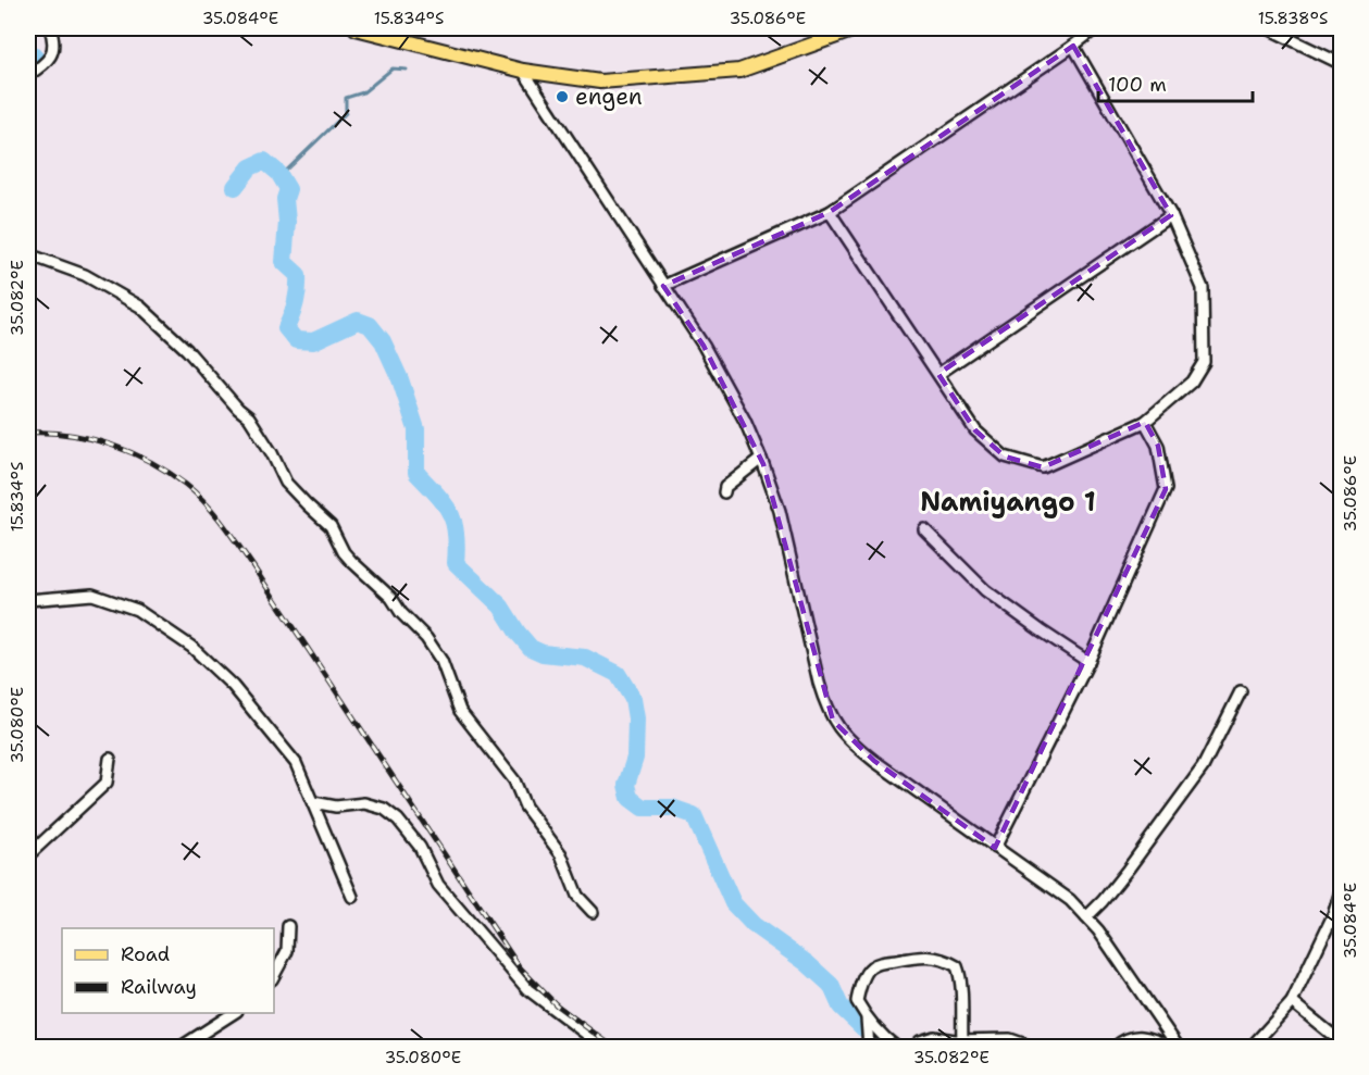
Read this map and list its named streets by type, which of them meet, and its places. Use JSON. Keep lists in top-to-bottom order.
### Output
{
  "districts": ["Namiyango 1"],
  "places": ["engen"],
  "legend": ["Road", "Railway"],
  "scale_bar": "100 m",
  "coordinates": [
    "35.084°E",
    "15.834°S",
    "35.086°E",
    "15.838°S",
    "35.082°E",
    "35.080°E"
  ]
}
